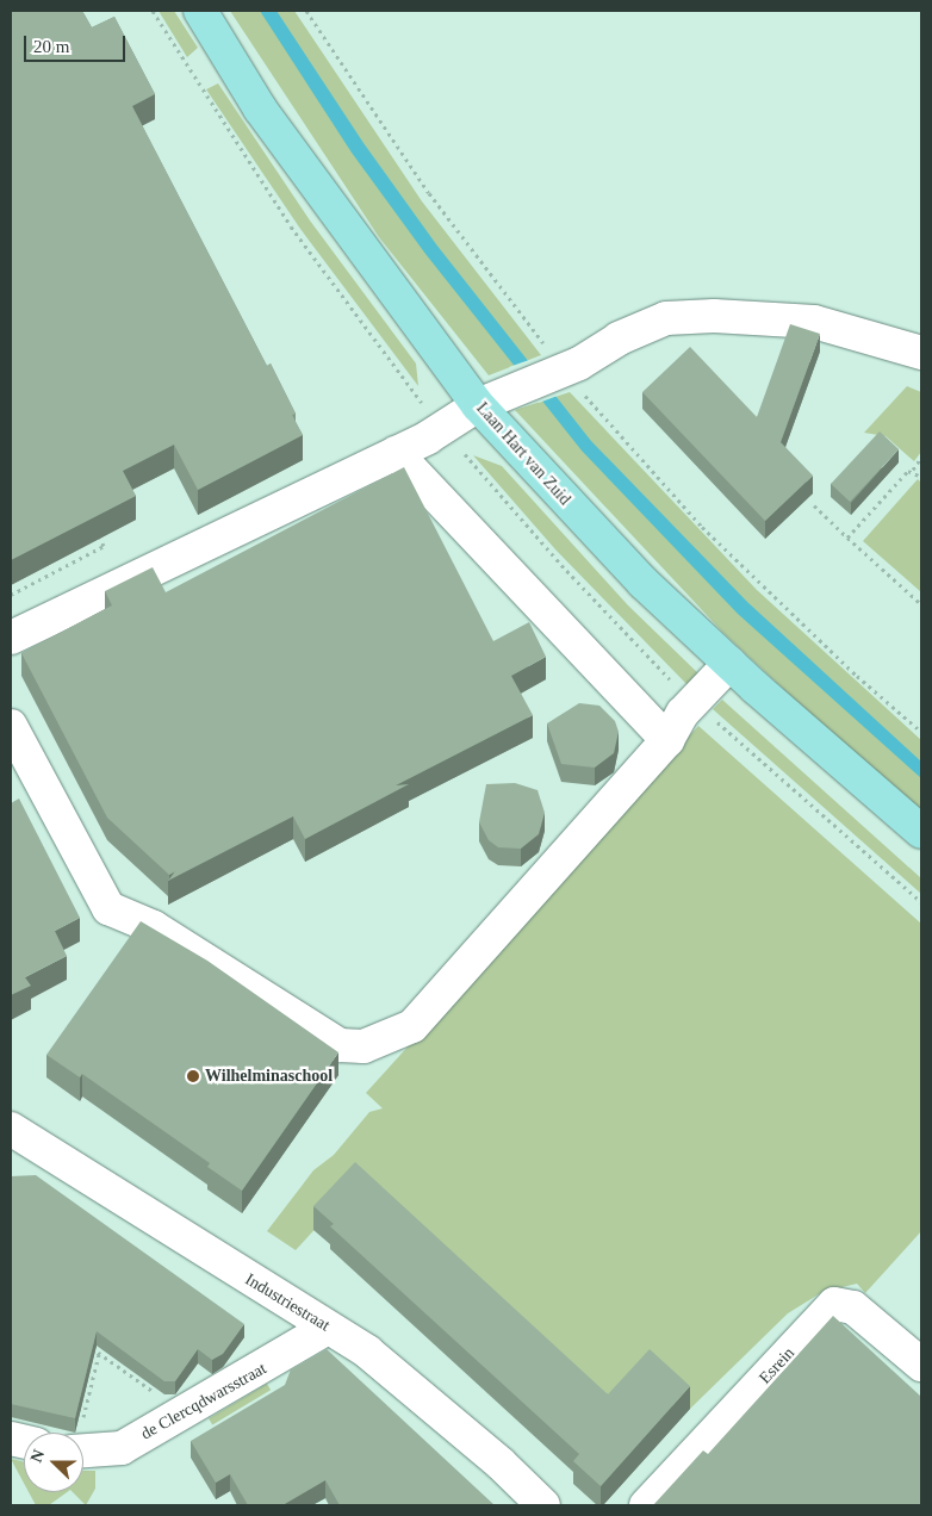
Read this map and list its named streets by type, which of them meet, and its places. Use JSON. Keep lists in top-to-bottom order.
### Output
{
  "streets": {
    "main road": ["Laan Hart van Zuid"],
    "street": ["Industriestraat", "Esrein", "de Clercqdwarsstraat"]
  },
  "crossings": [
    ["Industriestraat", "de Clercqdwarsstraat"]
  ],
  "places": ["Wilhelminaschool"],
  "scale_bar": "20 m",
  "north": "left"
}
